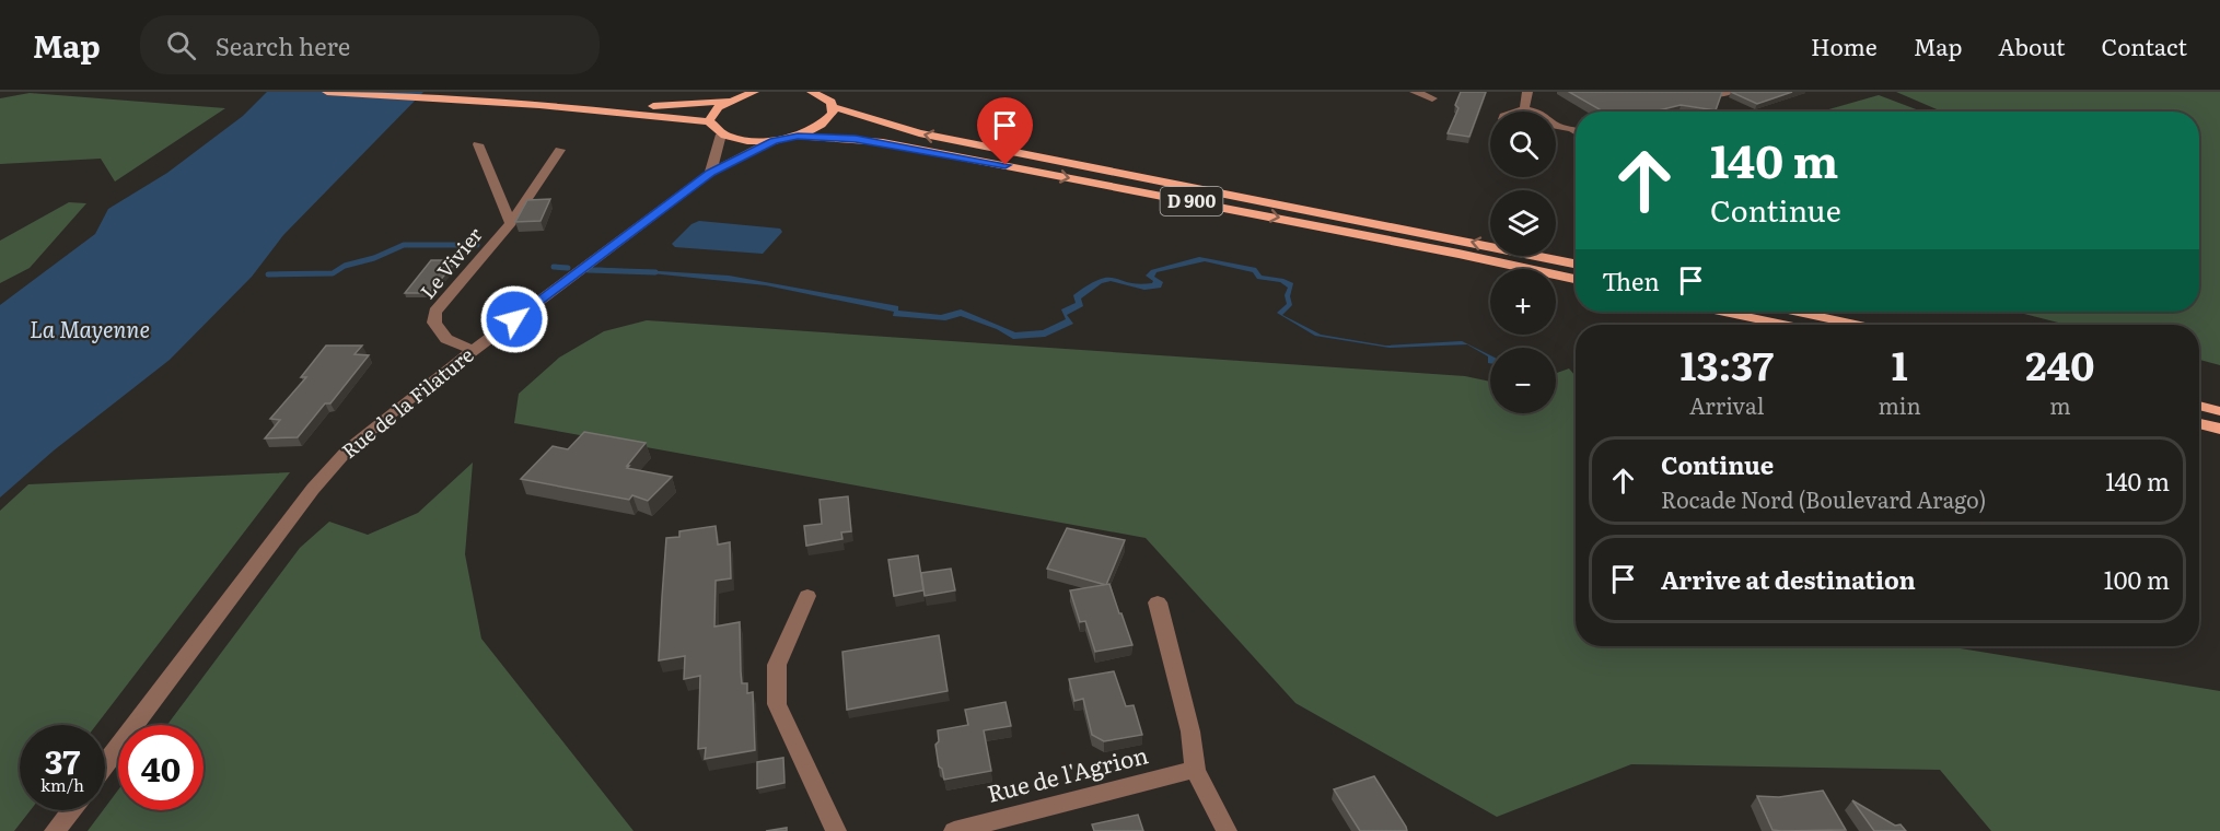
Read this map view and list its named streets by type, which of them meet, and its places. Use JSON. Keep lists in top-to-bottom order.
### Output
{
  "streets": {
    "main road": ["D 900"],
    "street": ["Le Vivier", "Rue de la Filature", "Rue de l'Agrion"]
  },
  "crossings": [
    ["Le Vivier", "Rue de la Filature"]
  ],
  "water": ["La Mayenne"],
  "page": {
    "header": "Map",
    "search": "Search here",
    "nav": [
      "Home",
      "Map",
      "About",
      "Contact"
    ],
    "map_buttons": ["+", "−"],
    "turn": ["140 m", "Continue"],
    "then": "Then",
    "eta": [
      "13:37",
      "Arrival",
      "1",
      "min",
      "240",
      "m"
    ],
    "list": [
      {
        "name": "Continue",
        "note": "Rocade Nord (Boulevard Arago)",
        "value": "140 m"
      },
      {
        "name": "Arrive at destination",
        "value": "100 m"
      }
    ],
    "speed": "37 km/h",
    "limit": "40"
  }
}
